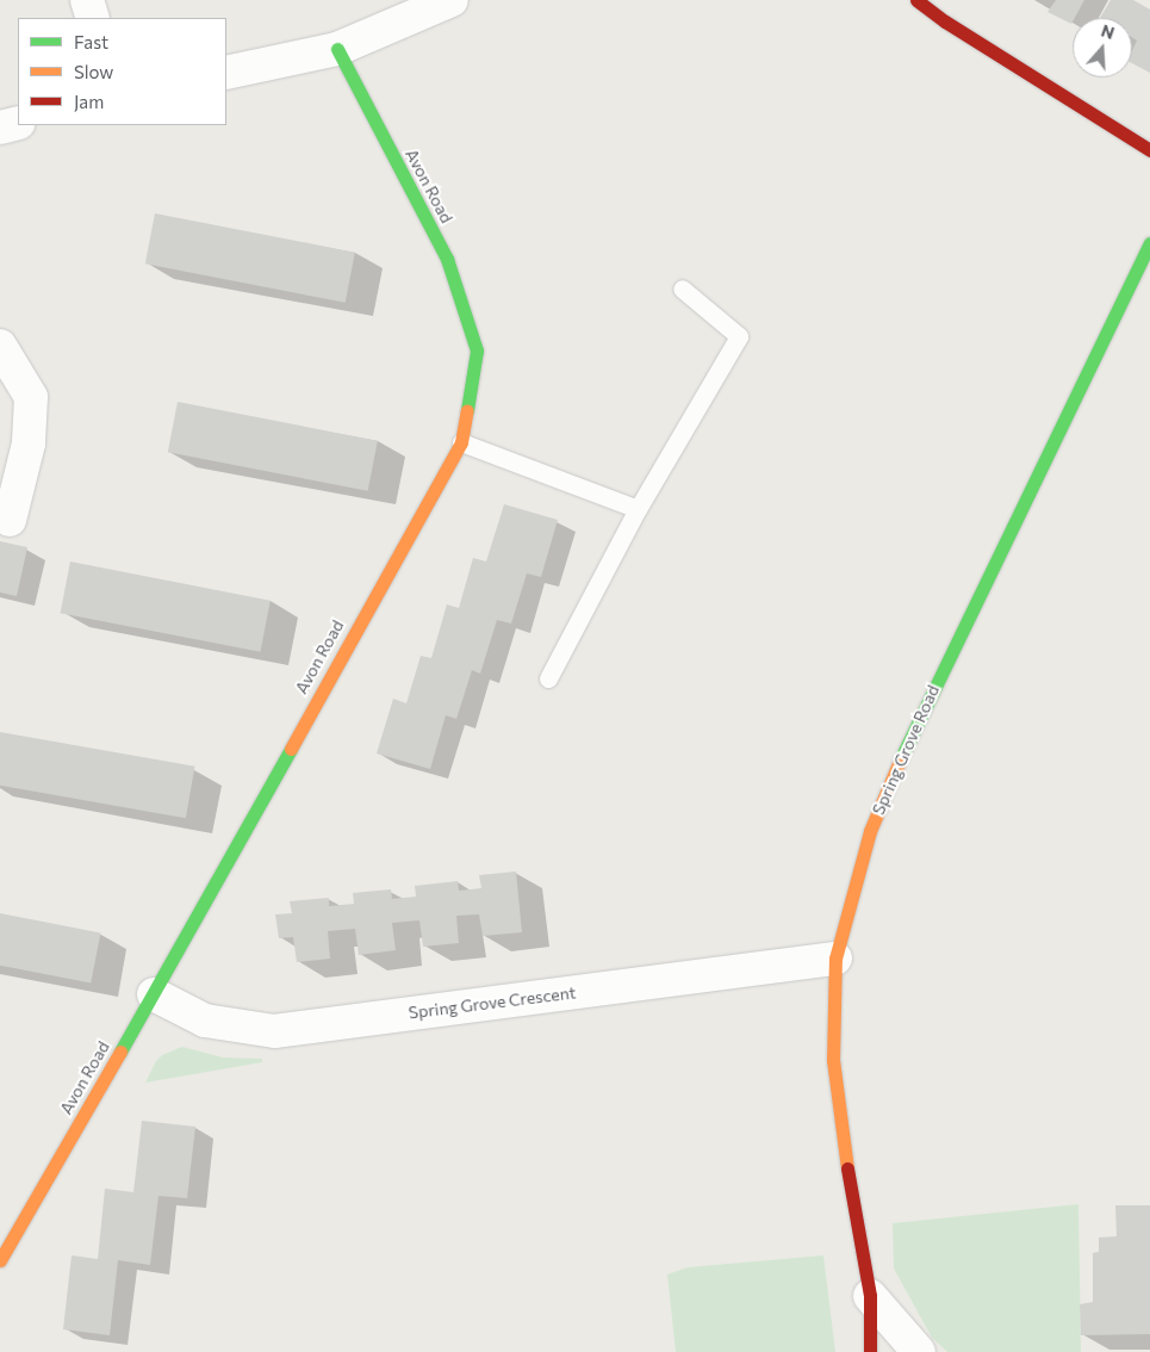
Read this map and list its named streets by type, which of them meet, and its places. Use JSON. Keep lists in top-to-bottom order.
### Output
{
  "streets": {
    "street": ["Avon Road", "Spring Grove Road", "Spring Grove Crescent"]
  },
  "crossings": [
    ["Avon Road", "Spring Grove Crescent"],
    ["Spring Grove Road", "Spring Grove Crescent"]
  ],
  "legend": ["Fast", "Slow", "Jam"],
  "north": "top"
}
